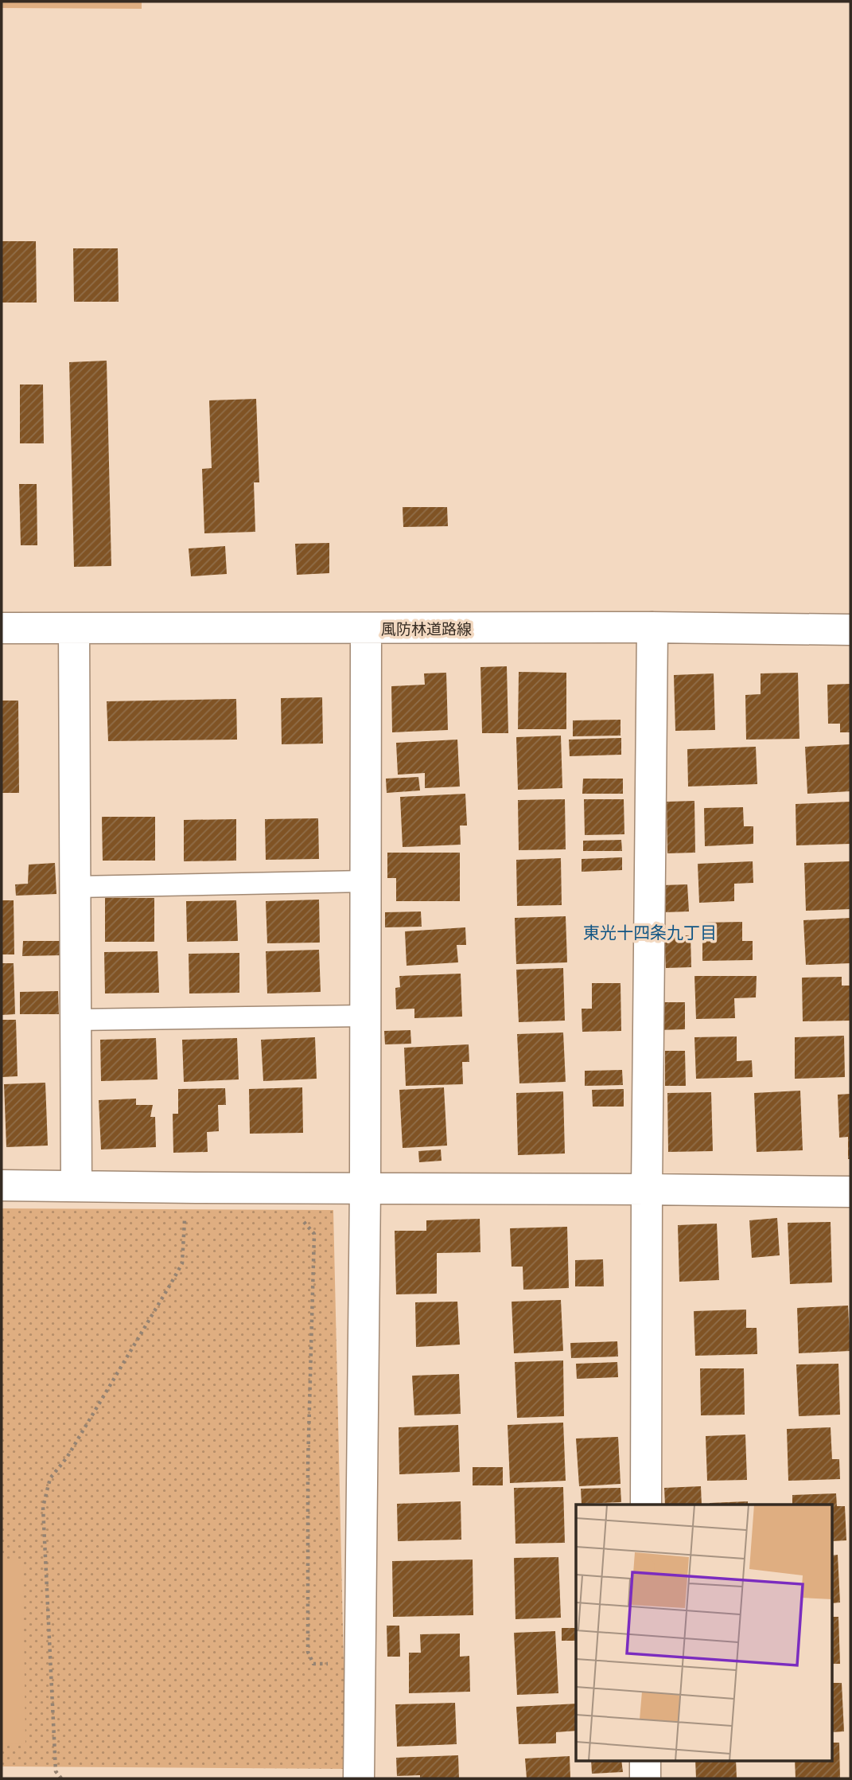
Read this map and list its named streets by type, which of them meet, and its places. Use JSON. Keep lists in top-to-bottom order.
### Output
{
  "streets": {
    "street": ["風防林道路線"]
  },
  "districts": ["東光十四条九丁目"]
}
